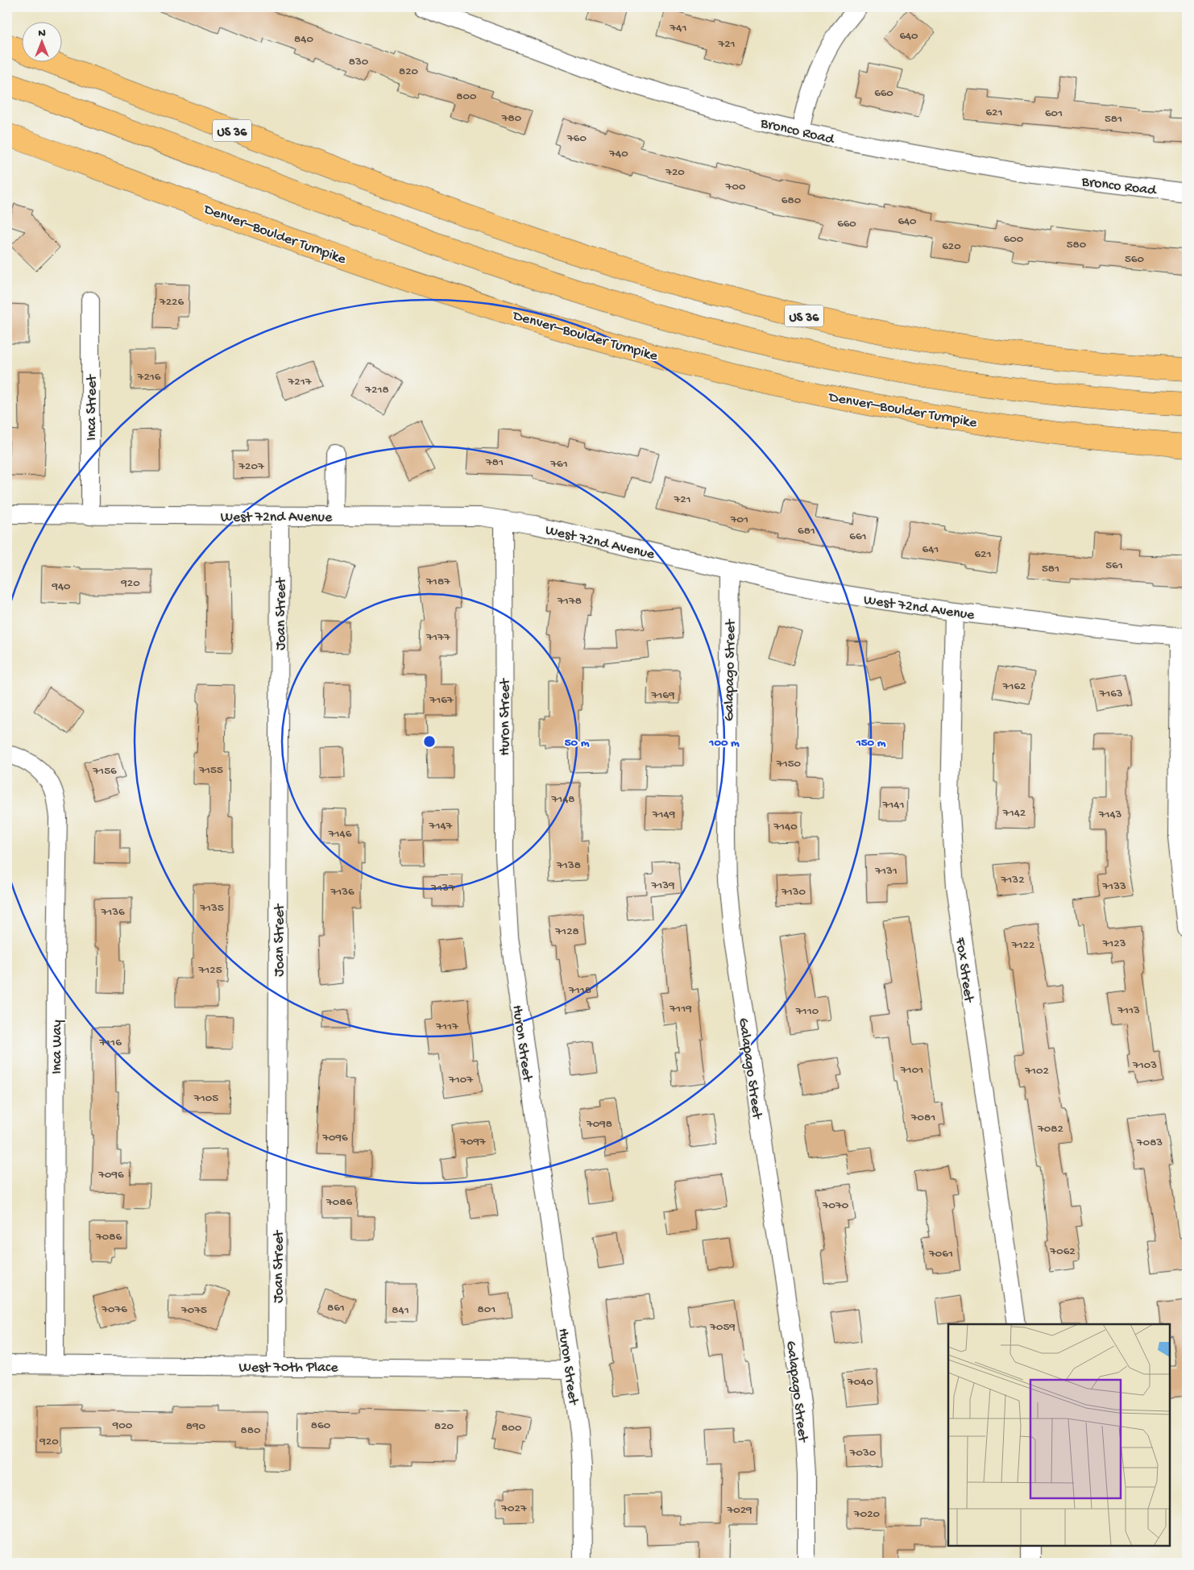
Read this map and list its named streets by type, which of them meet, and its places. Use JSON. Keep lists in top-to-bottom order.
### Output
{
  "streets": {
    "highway": ["US 36", "Denver–Boulder Turnpike"],
    "street": [
      "Bronco Road",
      "Inca Street",
      "West 72nd Avenue",
      "Joan Street",
      "Galapago Street",
      "Huron Street",
      "Fox Street",
      "Inca Way",
      "West 70th Place"
    ]
  },
  "crossings": [
    ["Inca Street", "West 72nd Avenue"],
    ["West 72nd Avenue", "Joan Street"],
    ["West 72nd Avenue", "Galapago Street"],
    ["West 72nd Avenue", "Huron Street"],
    ["West 72nd Avenue", "Fox Street"],
    ["Joan Street", "West 70th Place"],
    ["Huron Street", "West 70th Place"],
    ["Inca Way", "West 70th Place"]
  ],
  "house_numbers": [
    "741",
    "640",
    "840",
    "721",
    "830",
    "820",
    "660",
    "800",
    "621",
    "601",
    "780",
    "581",
    "760",
    "740",
    "720",
    "700",
    "680",
    "640",
    "660",
    "600",
    "580",
    "620",
    "560",
    "7226",
    "7216",
    "7217",
    "7218",
    "781",
    "761",
    "7207",
    "721",
    "701",
    "681",
    "661",
    "641",
    "621",
    "561",
    "581",
    "7187",
    "920",
    "940",
    "7178",
    "7177",
    "7162",
    "7163",
    "7169",
    "7167",
    "7150",
    "7155",
    "7156",
    "7148",
    "7141",
    "7142",
    "7149",
    "7143",
    "7147",
    "7140",
    "7146",
    "7138",
    "7131",
    "7132",
    "7139",
    "7133",
    "7137",
    "7136",
    "7130",
    "7135",
    "7136",
    "7128",
    "7123",
    "7122",
    "7125",
    "7118",
    "7119",
    "7113",
    "7110",
    "7117",
    "7116",
    "7103",
    "7101",
    "7102",
    "7107",
    "7105",
    "7081",
    "7098",
    "7082",
    "7096",
    "7097",
    "7083",
    "7096",
    "7086",
    "7070",
    "7086",
    "7062",
    "7061",
    "861",
    "7076",
    "801",
    "7075",
    "841",
    "7059",
    "7040",
    "900",
    "860",
    "890",
    "820",
    "800",
    "880",
    "920",
    "7030",
    "7027",
    "7029",
    "7020"
  ],
  "north": "top",
  "rings": ["50 m", "100 m", "150 m"]
}
